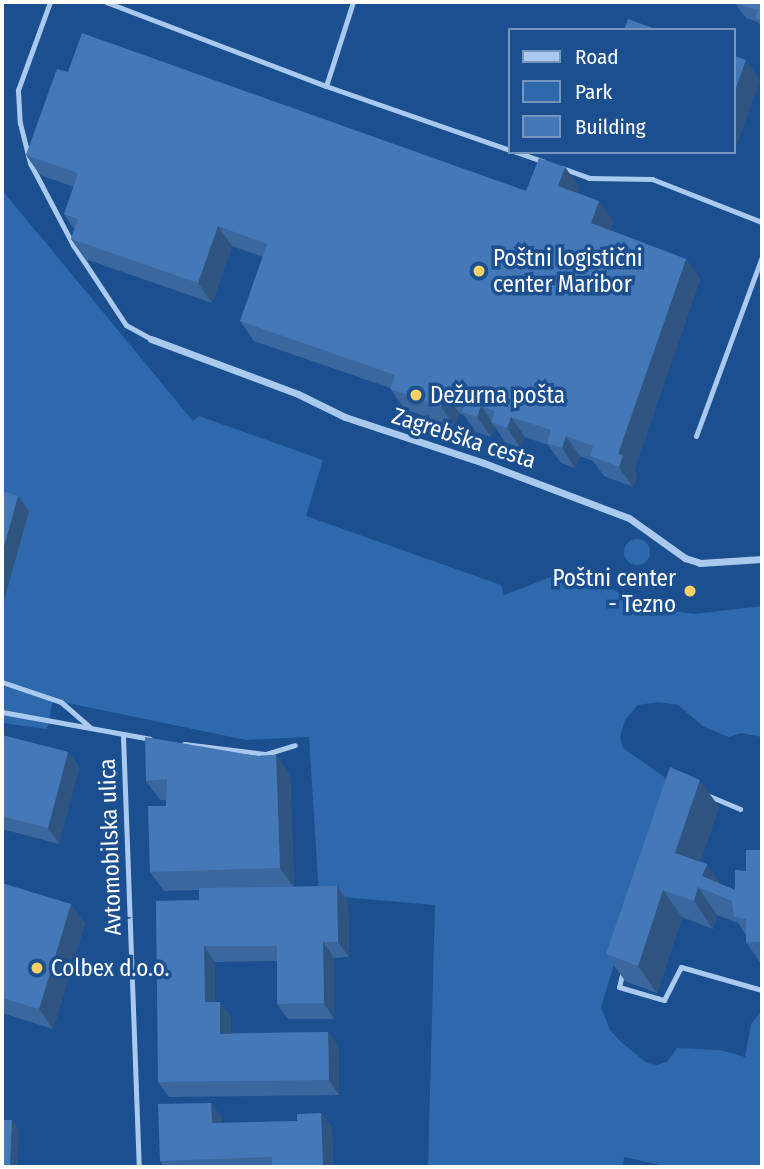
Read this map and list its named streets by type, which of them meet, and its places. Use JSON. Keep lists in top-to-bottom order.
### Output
{
  "streets": {
    "street": ["Zagrebška cesta"],
    "lane": ["Avtomobilska ulica"]
  },
  "places": [
    "Poštni logistični center Maribor",
    "Dežurna pošta",
    "Poštni center - Tezno",
    "Colbex d.o.o."
  ],
  "legend": ["Road", "Park", "Building"]
}
